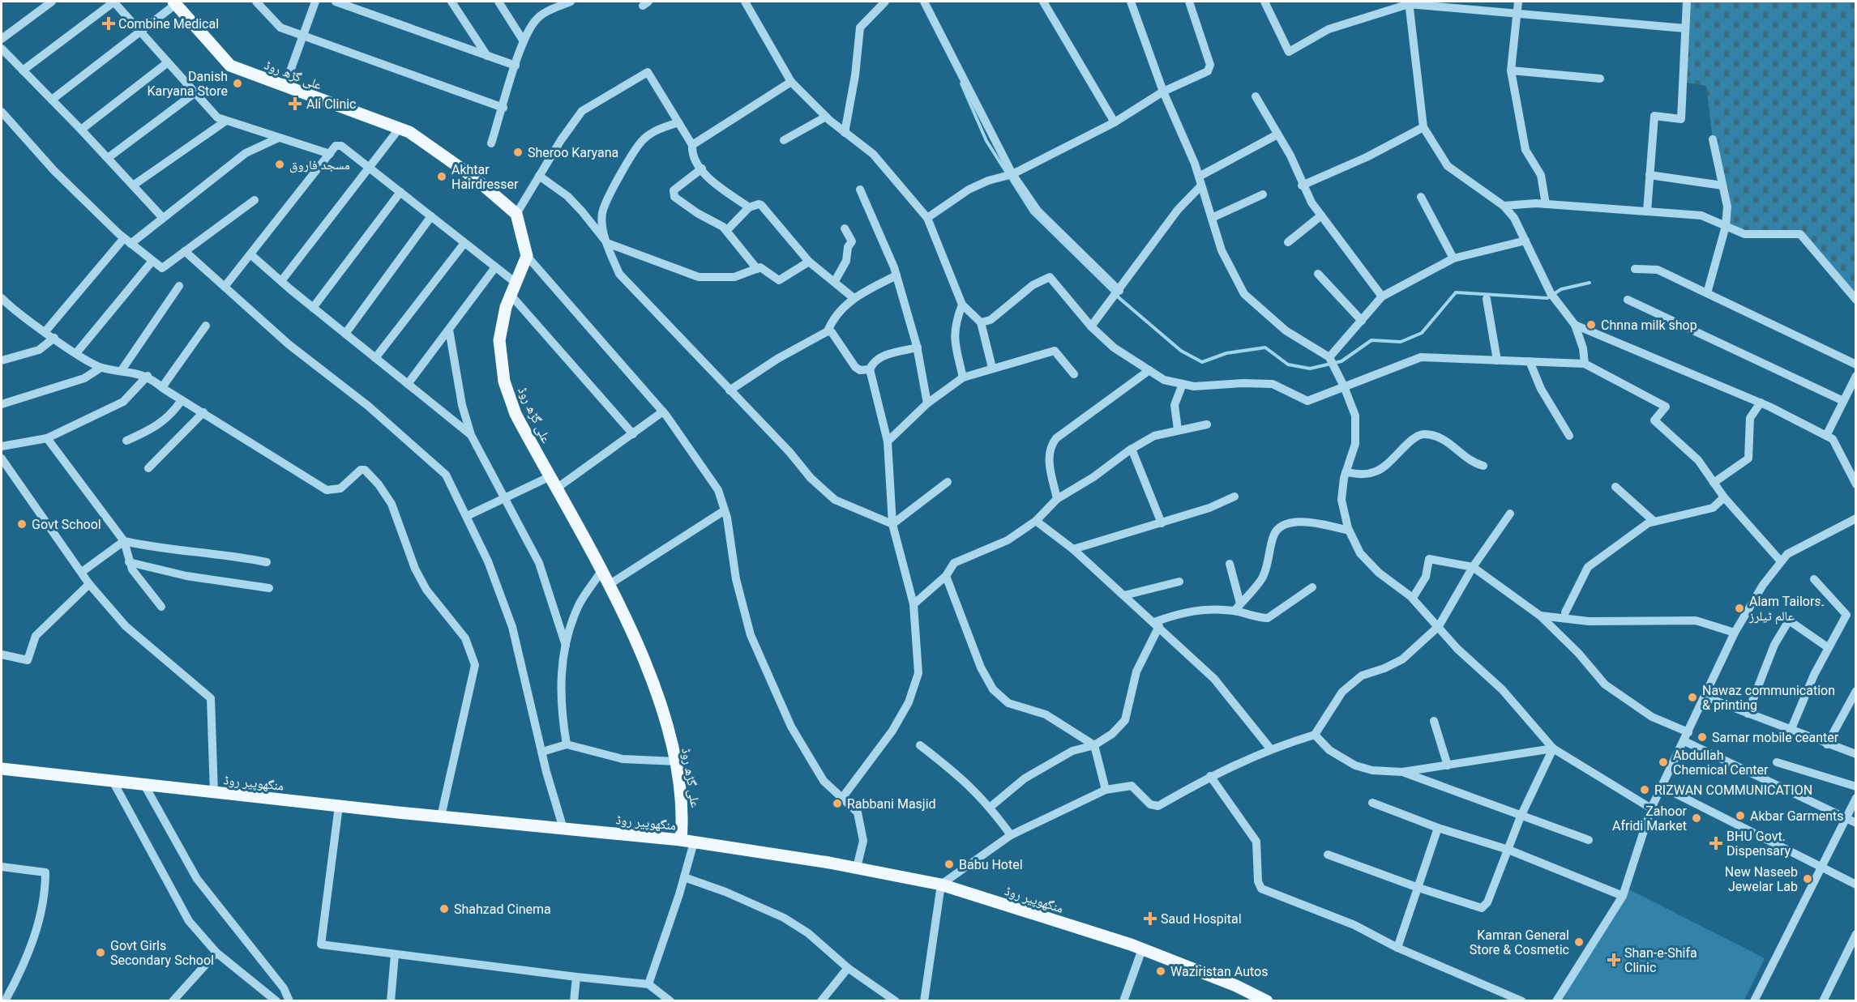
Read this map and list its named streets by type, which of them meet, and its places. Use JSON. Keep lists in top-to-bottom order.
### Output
{
  "streets": {
    "main road": ["علی گڑھ روڈ", "منگھوپیر روڈ"]
  },
  "crossings": [
    ["علی گڑھ روڈ", "منگھوپیر روڈ"]
  ],
  "places": {
    "health": [
      "Combine Medical",
      "Ali Clinic",
      "BHU Govt. Dispensary",
      "Saud Hospital",
      "Shan-e-Shifa Clinic"
    ],
    "other": [
      "Danish Karyana Store",
      "Sheroo Karyana",
      "مسجد فاروق",
      "Akhtar Hairdresser",
      "Chnna milk shop",
      "Govt School",
      "Alam Tailors۔ عالم ٹیلرز",
      "Nawaz communication & printing",
      "Samar mobile ceanter",
      "Abdullah Chemical Center",
      "RIZWAN COMMUNICATION",
      "Rabbani Masjid",
      "Akbar Garments",
      "Zahoor Afridi Market",
      "Babu Hotel",
      "New Naseeb Jewelar Lab",
      "Shahzad Cinema",
      "Kamran General Store & Cosmetic",
      "Govt Girls Secondary School",
      "Waziristan Autos"
    ]
  }
}
